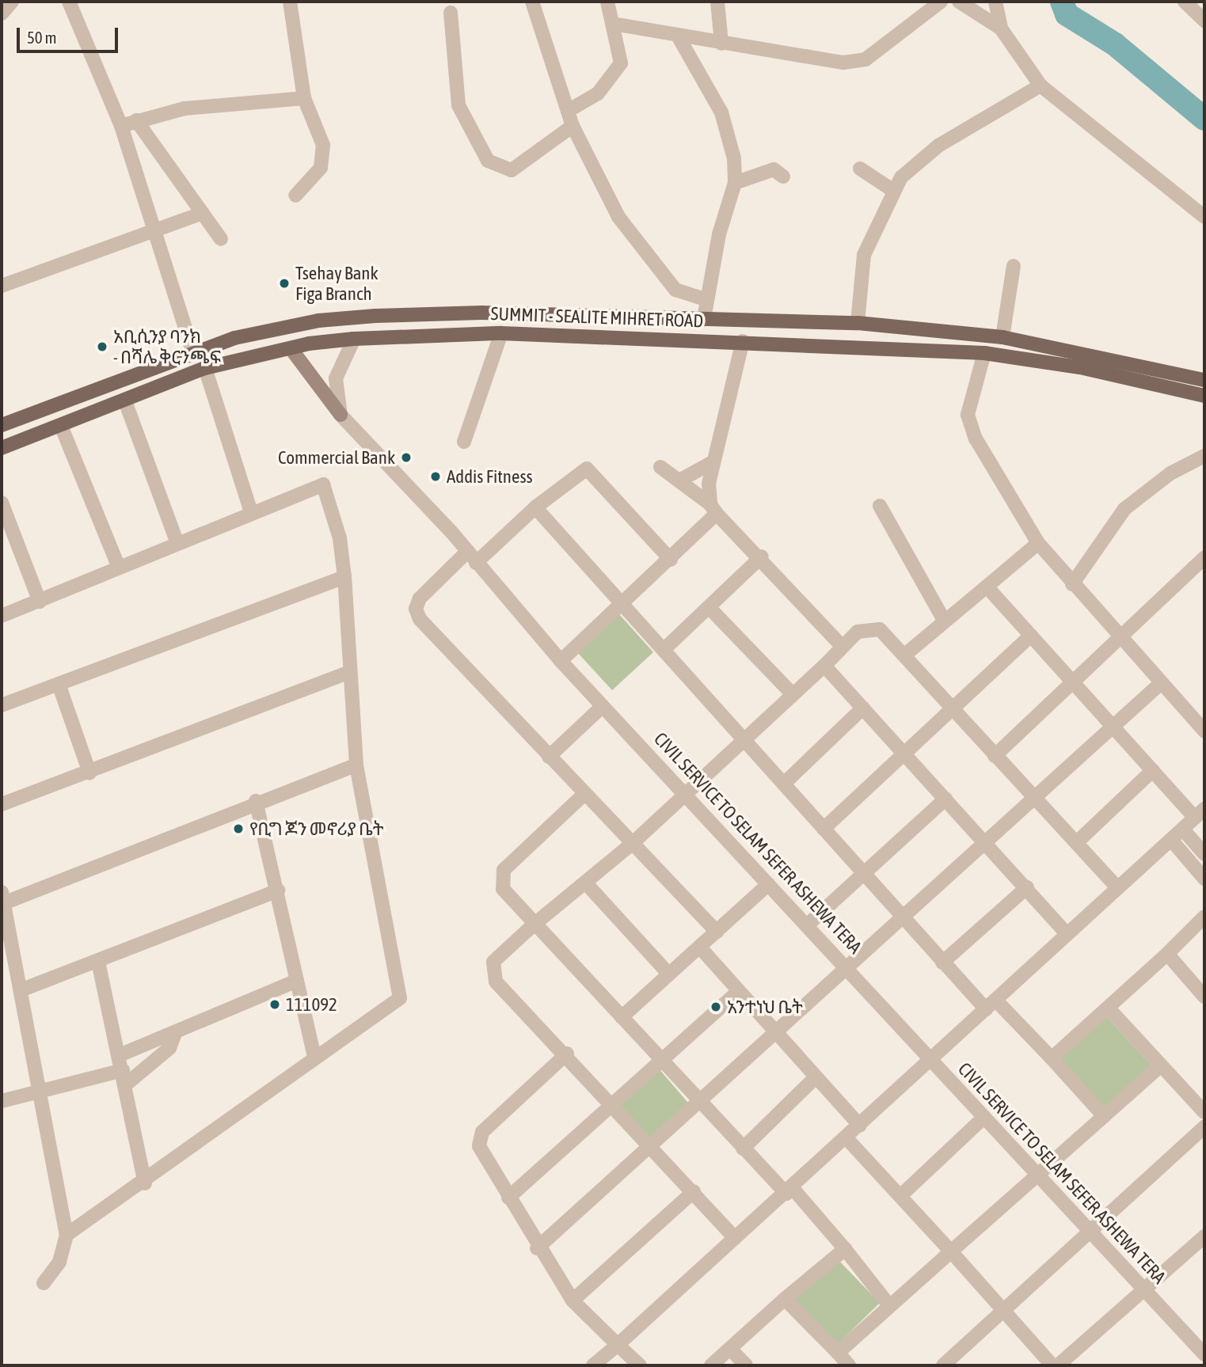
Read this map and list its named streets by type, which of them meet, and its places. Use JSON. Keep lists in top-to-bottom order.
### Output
{
  "streets": {
    "main road": ["SUMMIT - SEALITE MIHRET ROAD"],
    "street": ["CIVIL SERVICE TO SELAM SEFER ASHEWA TERA"]
  },
  "places": [
    "Tsehay Bank Figa Branch",
    "አቢሲንያ ባንክ - በሻሌ ቅርንጫፍ",
    "Commercial Bank",
    "Addis Fitness",
    "የቢግ ጆን መኖሪያ ቤት",
    "111092",
    "አንተነህ ቤት"
  ],
  "scale_bar": "50 m"
}
